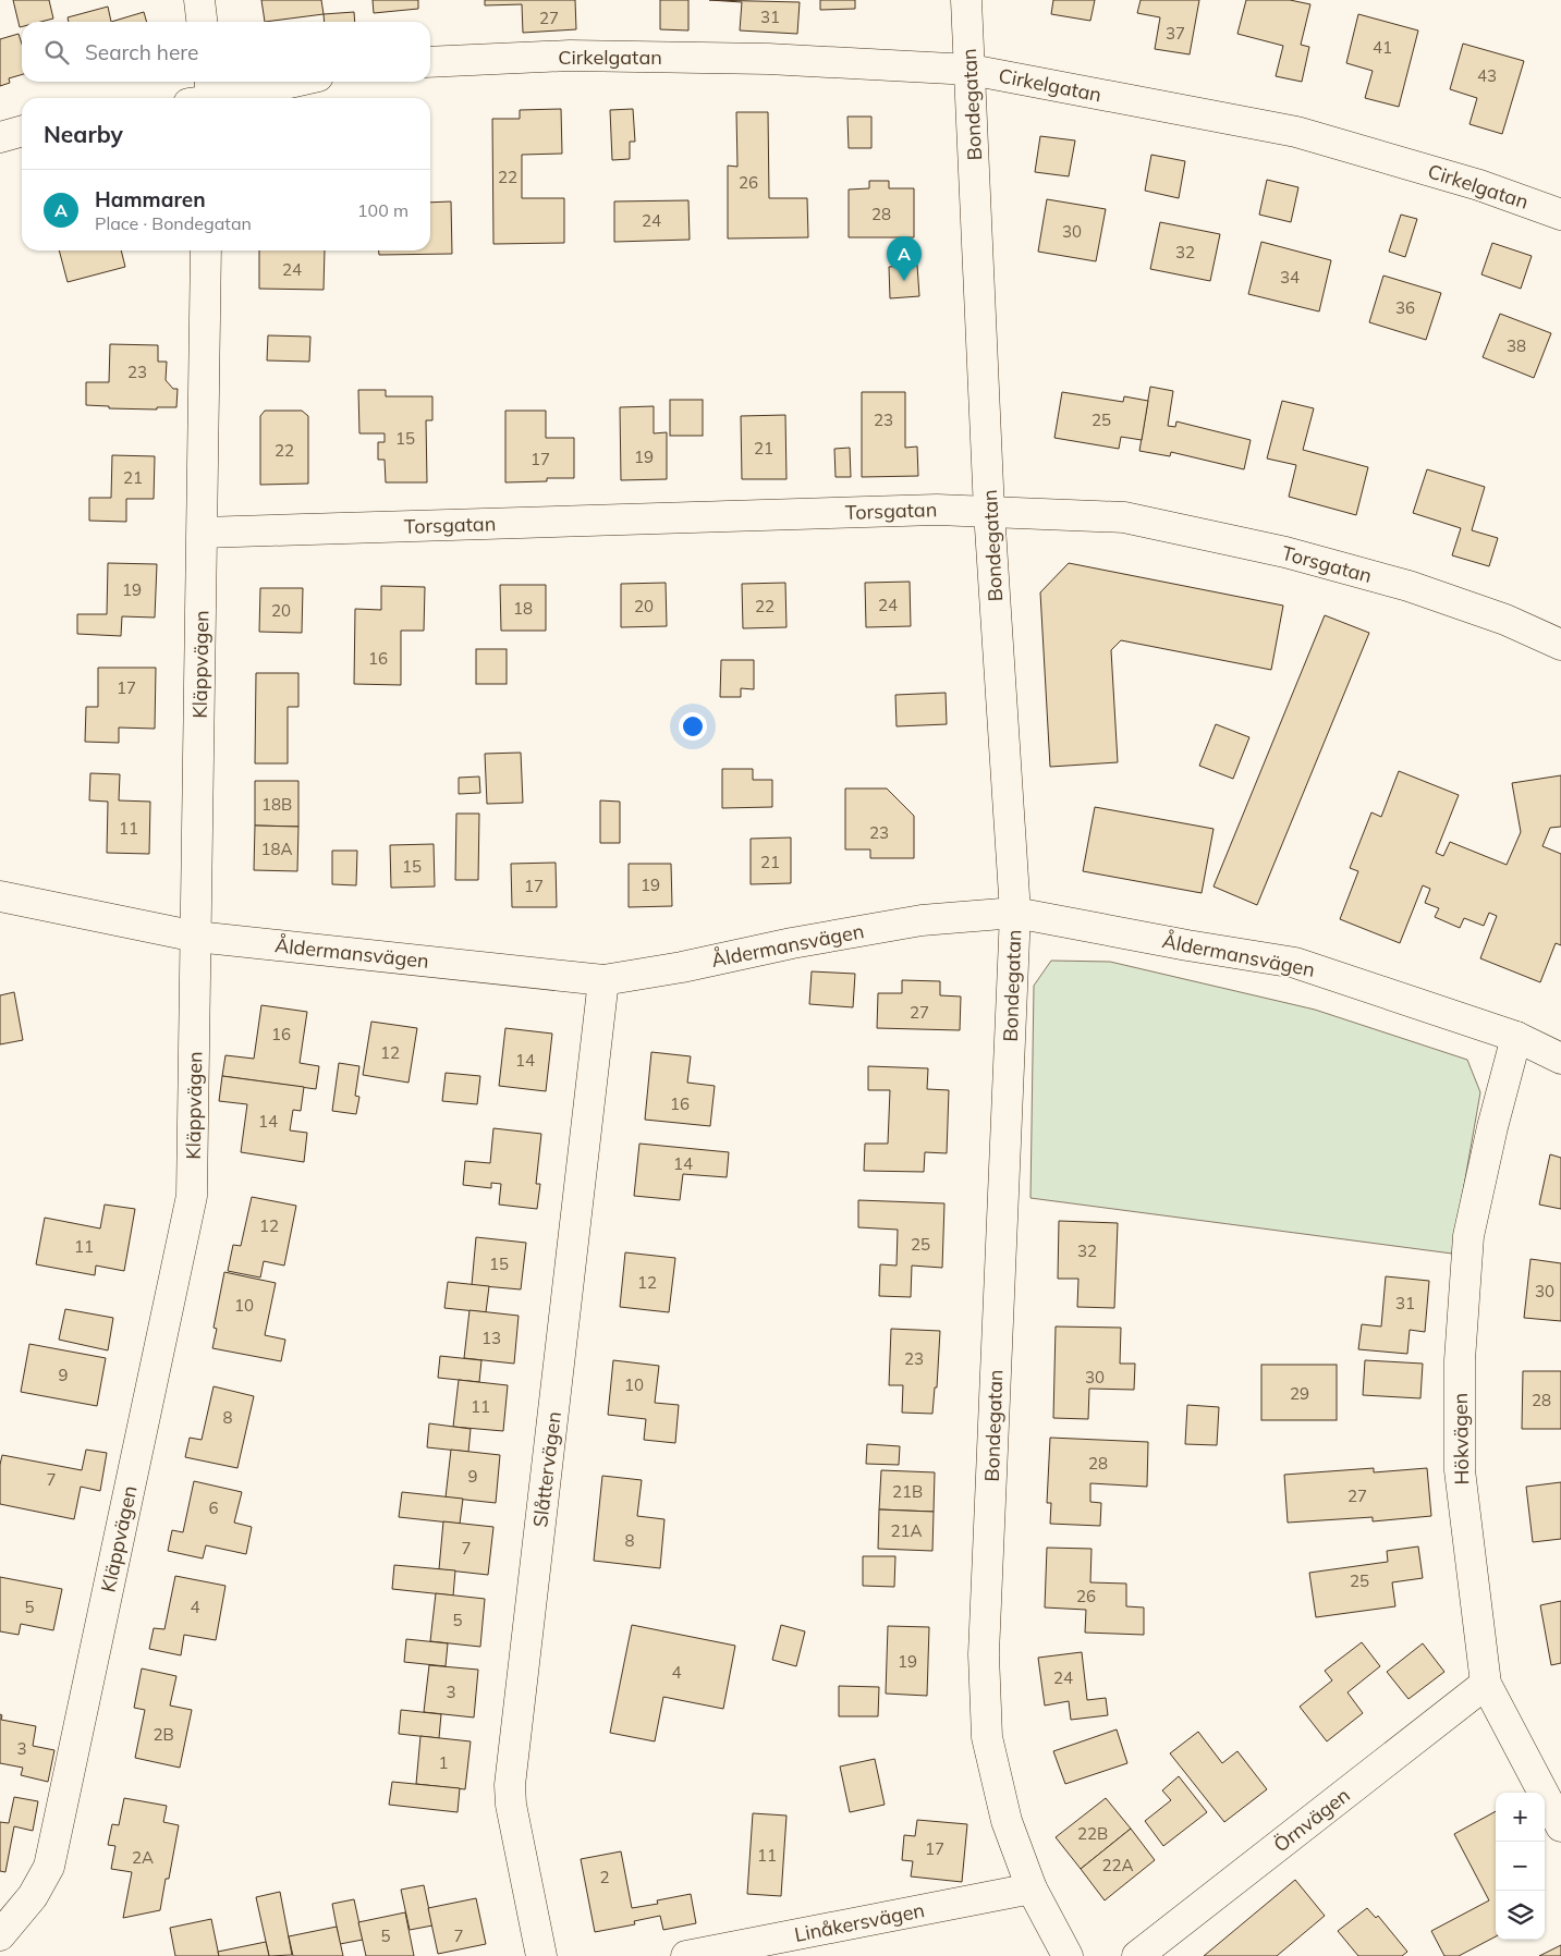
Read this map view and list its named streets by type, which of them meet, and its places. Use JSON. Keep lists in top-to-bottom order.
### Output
{
  "streets": {
    "street": [
      "Cirkelgatan",
      "Bondegatan",
      "Torsgatan",
      "Kläppvägen",
      "Åldermansvägen",
      "Hökvägen",
      "Slåttervägen",
      "Örnvägen",
      "Linåkersvägen"
    ]
  },
  "crossings": [
    ["Cirkelgatan", "Bondegatan"],
    ["Bondegatan", "Torsgatan"],
    ["Bondegatan", "Åldermansvägen"],
    ["Bondegatan", "Linåkersvägen"],
    ["Torsgatan", "Kläppvägen"],
    ["Kläppvägen", "Åldermansvägen"],
    ["Åldermansvägen", "Hökvägen"],
    ["Åldermansvägen", "Slåttervägen"],
    ["Hökvägen", "Örnvägen"]
  ],
  "house_numbers": [
    "31",
    "27",
    "37",
    "41",
    "43",
    "22",
    "26",
    "28",
    "24",
    "30",
    "32",
    "24",
    "34",
    "36",
    "38",
    "23",
    "23",
    "25",
    "15",
    "21",
    "22",
    "19",
    "17",
    "21",
    "19",
    "24",
    "20",
    "22",
    "18",
    "20",
    "16",
    "17",
    "18B",
    "11",
    "23",
    "18A",
    "21",
    "15",
    "19",
    "17",
    "27",
    "16",
    "12",
    "14",
    "16",
    "14",
    "14",
    "12",
    "25",
    "11",
    "32",
    "15",
    "12",
    "30",
    "31",
    "10",
    "13",
    "23",
    "9",
    "30",
    "10",
    "29",
    "28",
    "11",
    "8",
    "28",
    "9",
    "7",
    "21B",
    "27",
    "6",
    "21A",
    "8",
    "7",
    "25",
    "26",
    "5",
    "4",
    "5",
    "19",
    "4",
    "24",
    "3",
    "2B",
    "3",
    "1",
    "22B",
    "17",
    "11",
    "2A",
    "22A",
    "2",
    "5",
    "7"
  ],
  "page": {
    "search": "Search here",
    "heading": "Nearby",
    "list": [
      {
        "mark": "A",
        "name": "Hammaren",
        "note": "Place · Bondegatan",
        "value": "100 m"
      }
    ],
    "pins": "A",
    "map_buttons": ["+", "−"]
  }
}
